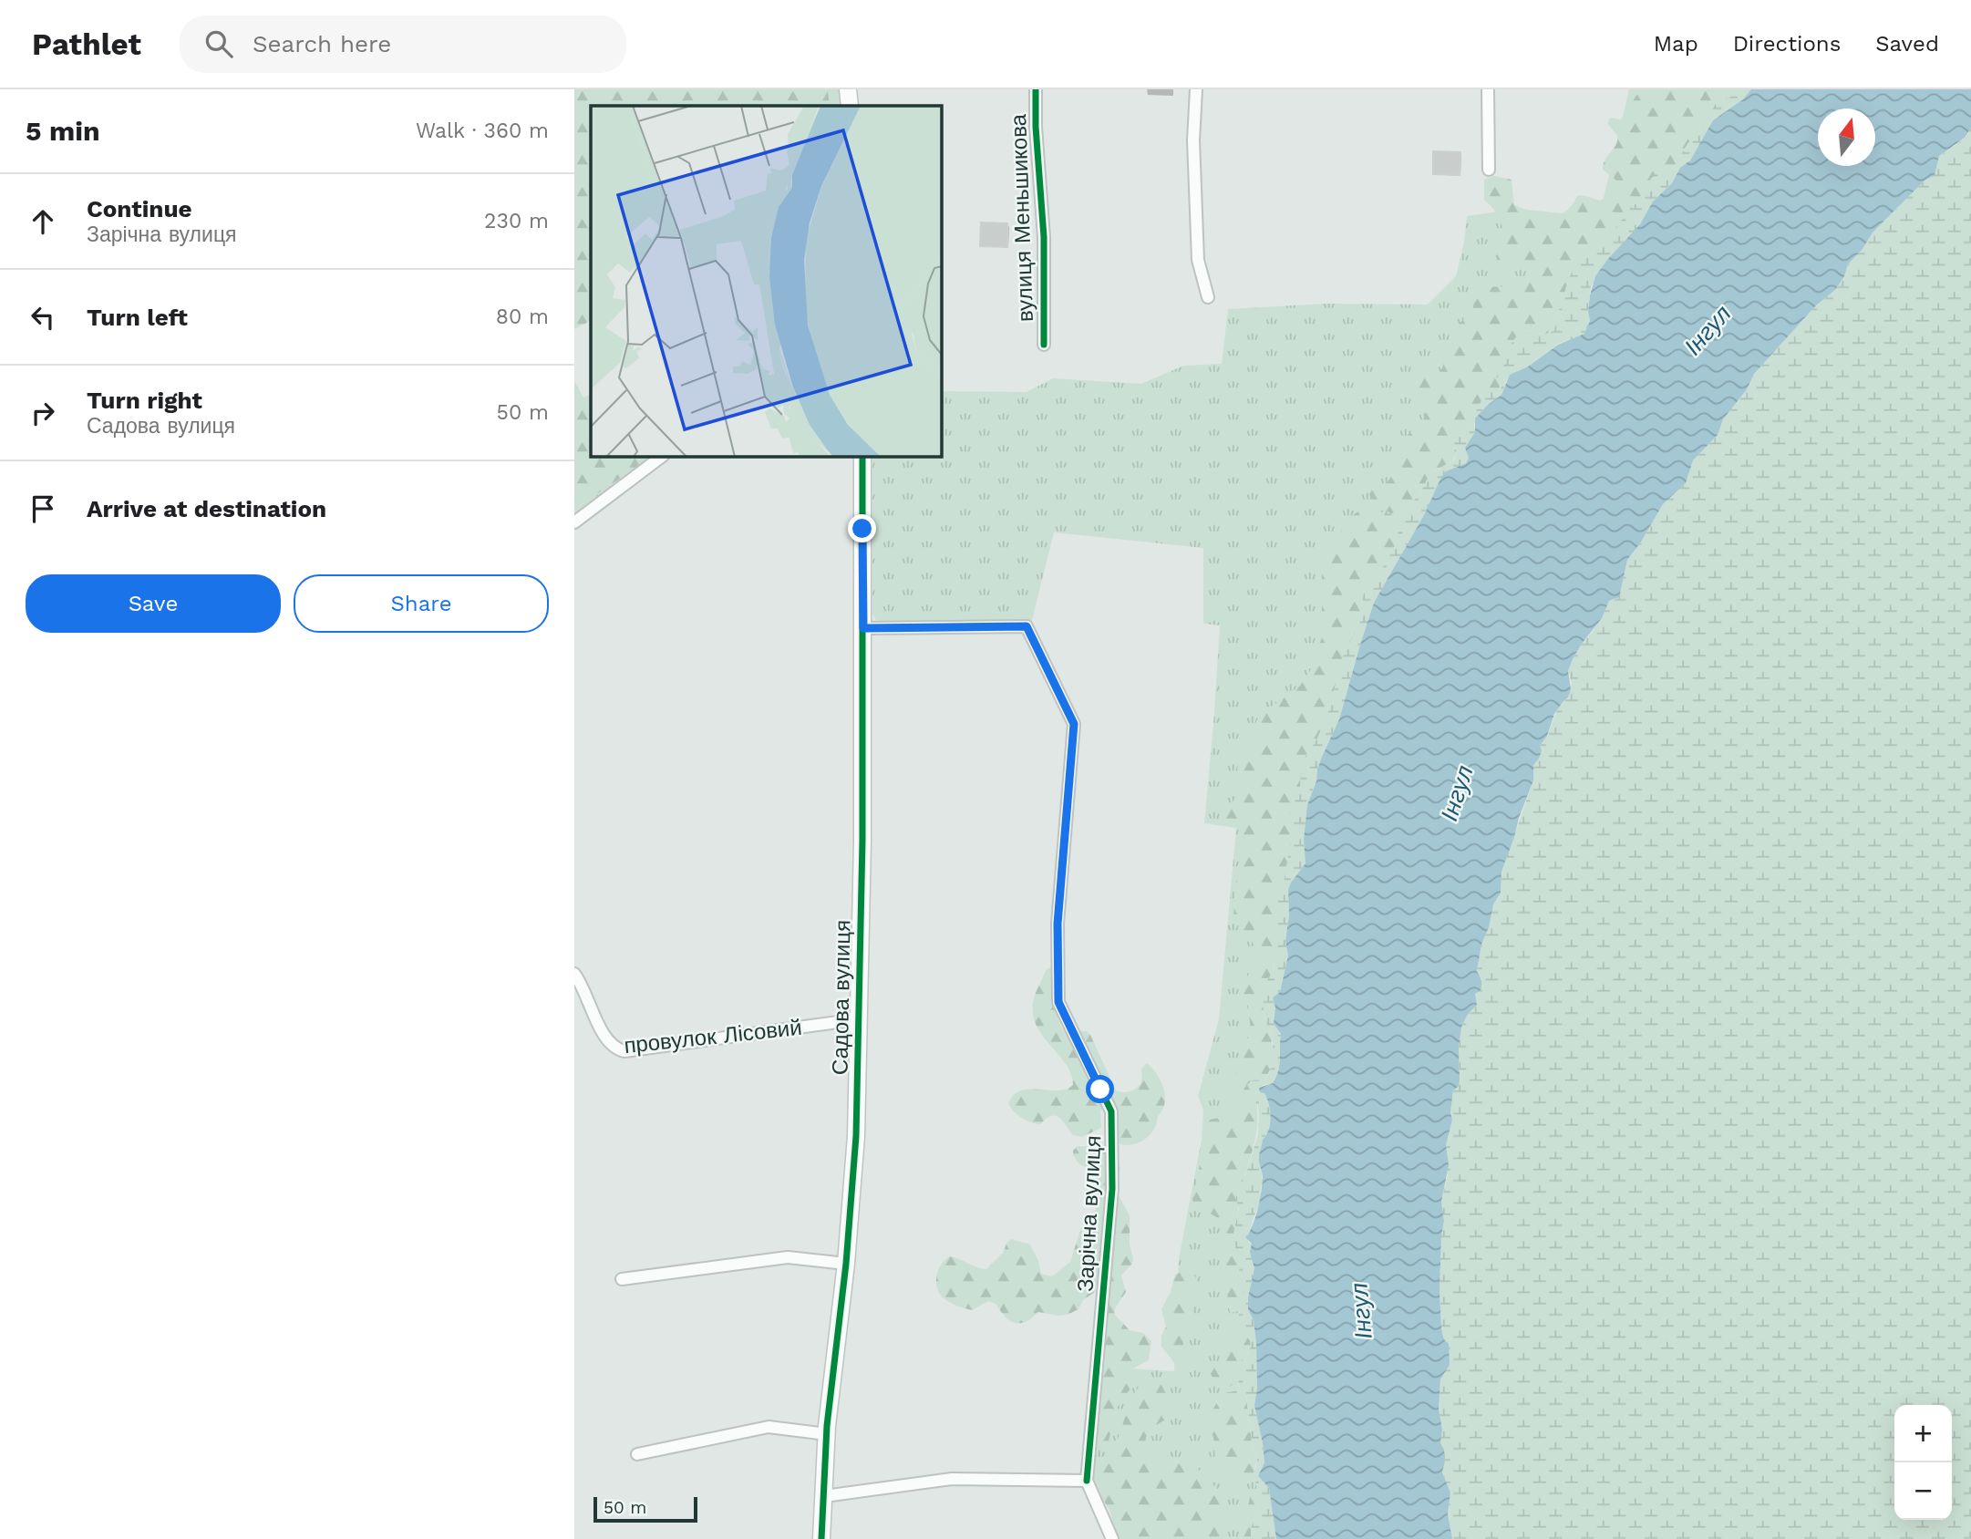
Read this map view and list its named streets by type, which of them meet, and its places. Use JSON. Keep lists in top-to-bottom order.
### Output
{
  "streets": {
    "street": [
      "вулиця Меньшикова",
      "Садова вулиця",
      "провулок Лісовий",
      "Зарічна вулиця"
    ]
  },
  "crossings": [
    ["Садова вулиця", "провулок Лісовий"],
    ["Садова вулиця", "Зарічна вулиця"]
  ],
  "water": ["Інгул"],
  "scale_bar": "50 m",
  "north": "top",
  "page": {
    "header": "Pathlet",
    "search": "Search here",
    "nav": ["Map", "Directions", "Saved"],
    "heading": ["5 min", "Walk · 360 m"],
    "list": [
      ["Continue", "Зарічна вулиця", "230 m"],
      ["Turn left", "80 m"],
      ["Turn right", "Садова вулиця", "50 m"],
      "Arrive at destination"
    ],
    "buttons": ["Save", "Share"],
    "map_buttons": ["+", "−"],
    "scale": "50 m"
  }
}
